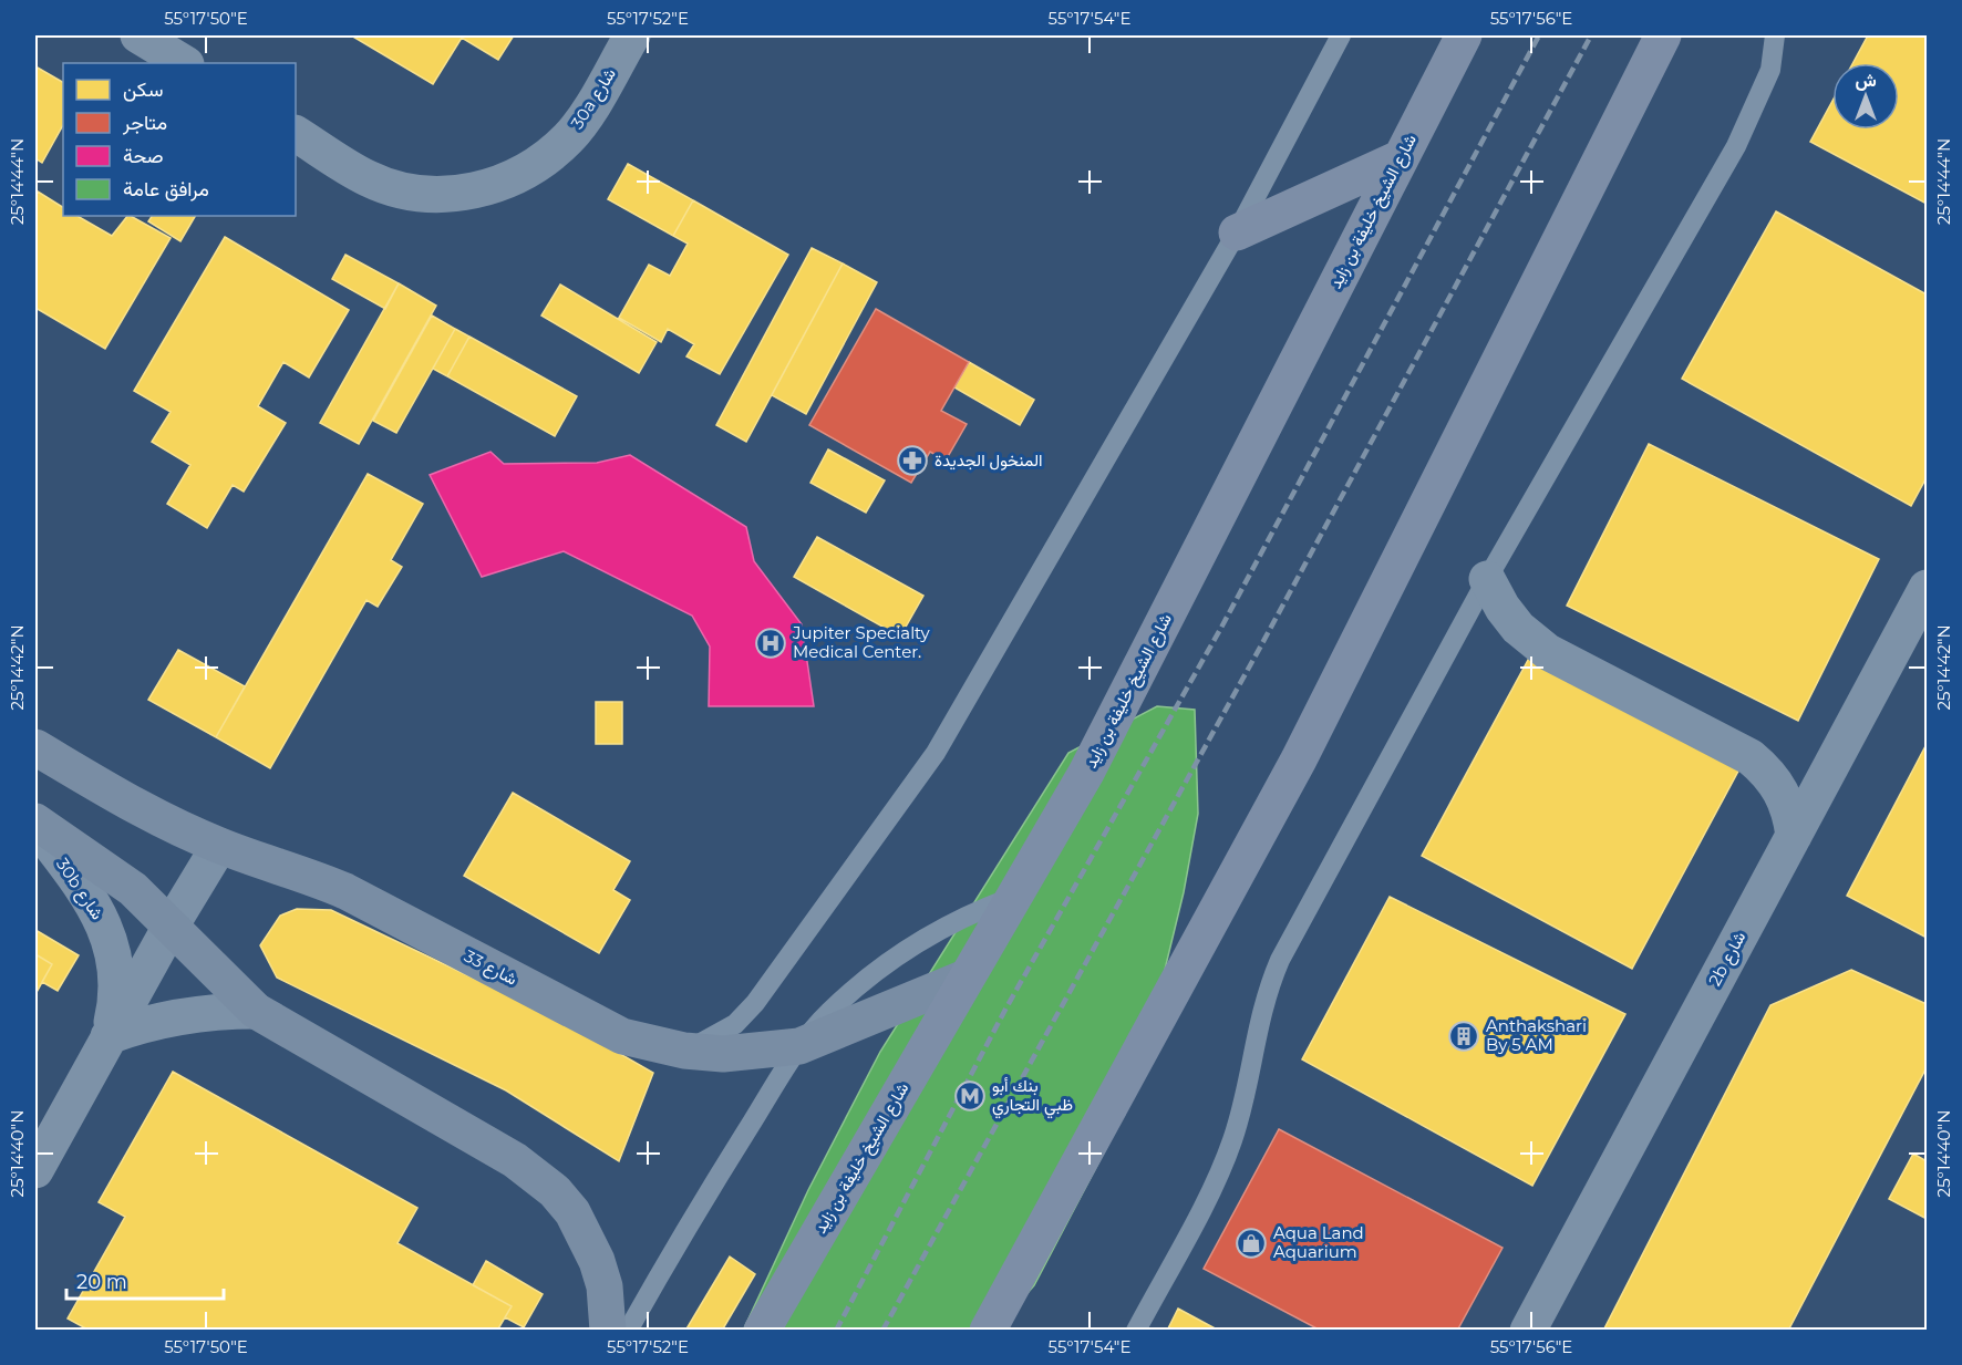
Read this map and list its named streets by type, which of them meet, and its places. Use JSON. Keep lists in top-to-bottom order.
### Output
{
  "streets": {
    "main road": ["شارع الشيخ خليفة بن زايد"],
    "street": [
      "30a شارع",
      "30b شارع",
      "2b شارع",
      "شارع 33"
    ]
  },
  "crossings": [
    ["شارع الشيخ خليفة بن زايد", "شارع 33"],
    ["30b شارع", "شارع 33"]
  ],
  "places": {
    "pharmacy": ["المنخول الجديدة"],
    "hospital": ["Jupiter Specialty Medical Center."],
    "building": ["Anthakshari By 5 AM"],
    "metro station": ["بنك أبو ظبي التجاري"],
    "shop": ["Aqua Land Aquarium"]
  },
  "legend": [
    "سكن",
    "متاجر",
    "صحة",
    "مرافق عامة"
  ],
  "scale_bar": "20 m",
  "north": "top",
  "coordinates": [
    "55°17'50\"E",
    "55°17'52\"E",
    "55°17'54\"E",
    "55°17'56\"E",
    "25°14'44\"N",
    "25°14'42\"N",
    "25°14'40\"N"
  ]
}
